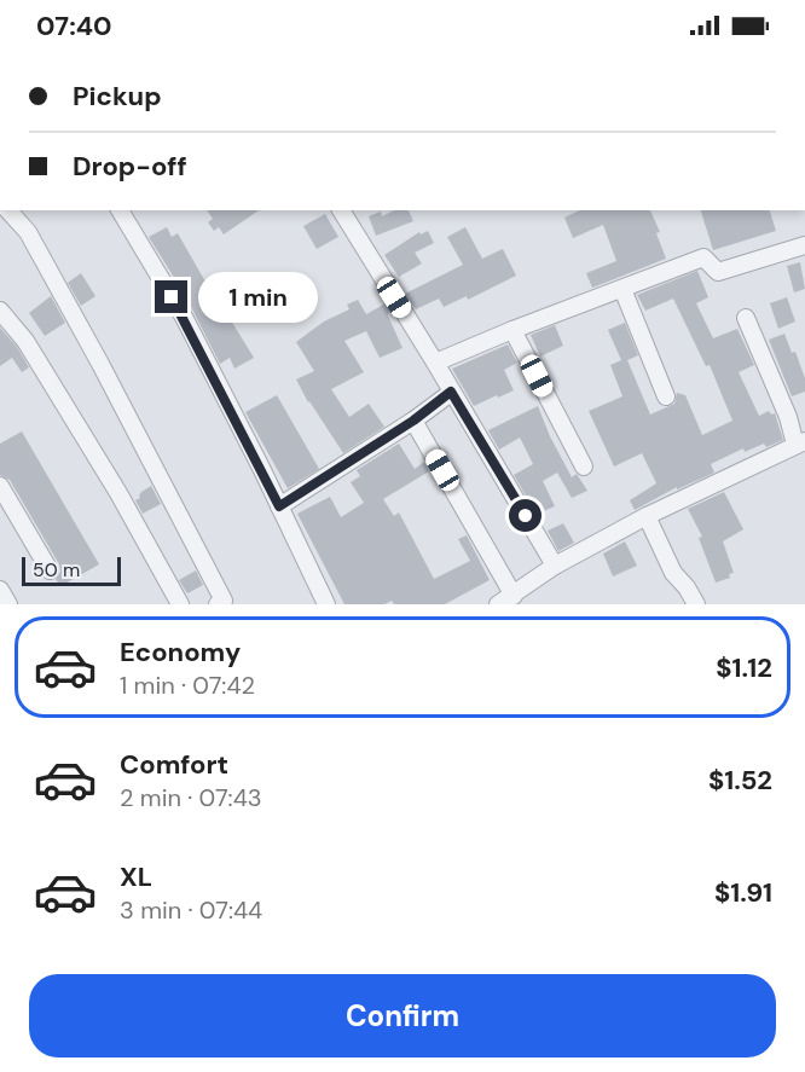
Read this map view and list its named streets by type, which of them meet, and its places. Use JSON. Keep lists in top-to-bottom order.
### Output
{
  "scale_bar": "50 m",
  "page": {
    "status": "07:40",
    "banner": ["Pickup", "Drop-off"],
    "bubble": "1 min",
    "scale": "50 m",
    "list": [
      {
        "name": "Economy",
        "note": "1 min · 07:42",
        "value": "$1.12"
      },
      {
        "name": "Comfort",
        "note": "2 min · 07:43",
        "value": "$1.52"
      },
      {
        "name": "XL",
        "note": "3 min · 07:44",
        "value": "$1.91"
      }
    ],
    "buttons": "Confirm"
  }
}
